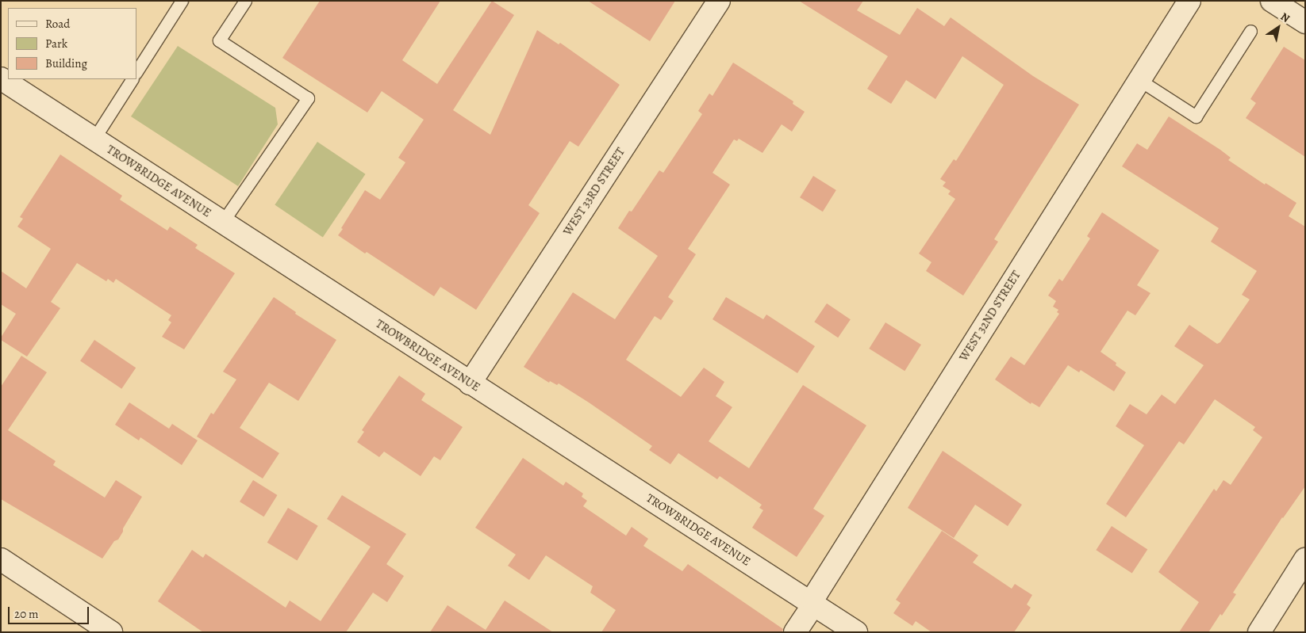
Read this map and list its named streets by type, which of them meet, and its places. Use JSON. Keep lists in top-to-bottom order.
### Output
{
  "streets": {
    "street": ["TROWBRIDGE AVENUE", "WEST 33RD STREET", "WEST 32ND STREET"]
  },
  "crossings": [
    ["TROWBRIDGE AVENUE", "WEST 33RD STREET"],
    ["TROWBRIDGE AVENUE", "WEST 32ND STREET"]
  ],
  "legend": ["Road", "Park", "Building"],
  "scale_bar": "20 m",
  "north": "top right"
}
